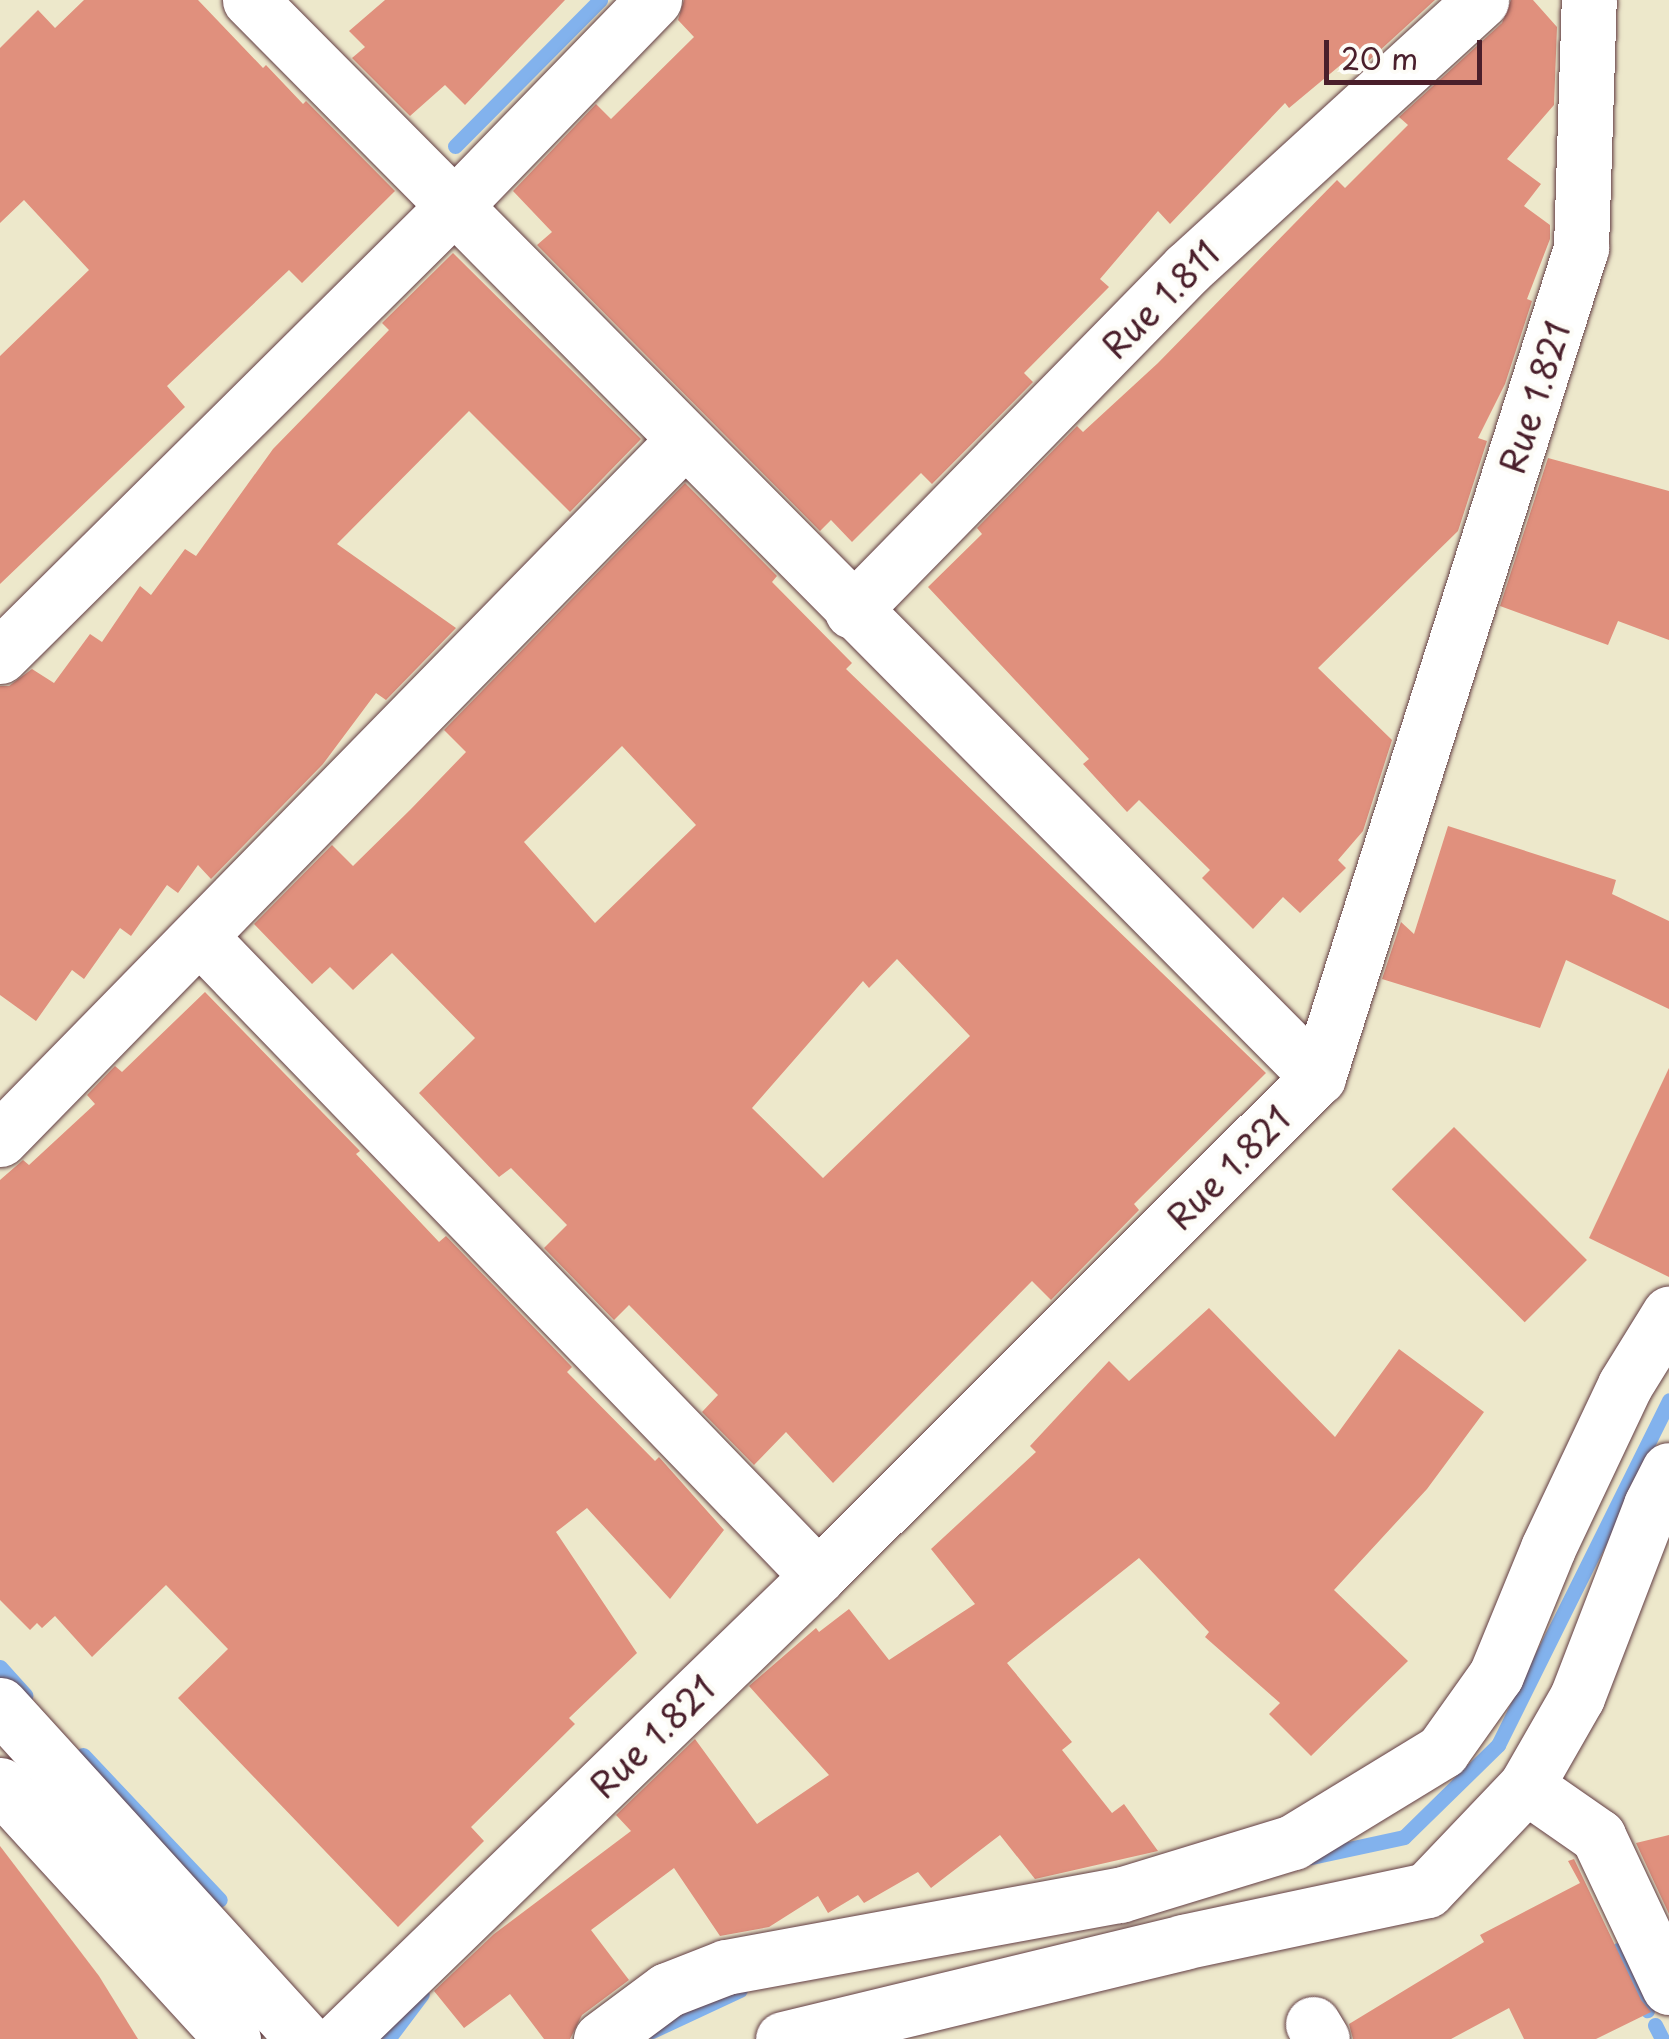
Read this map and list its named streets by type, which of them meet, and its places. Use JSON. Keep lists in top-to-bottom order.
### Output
{
  "streets": {
    "street": ["Rue 1.811", "Rue 1.821"]
  },
  "scale_bar": "20 m"
}
